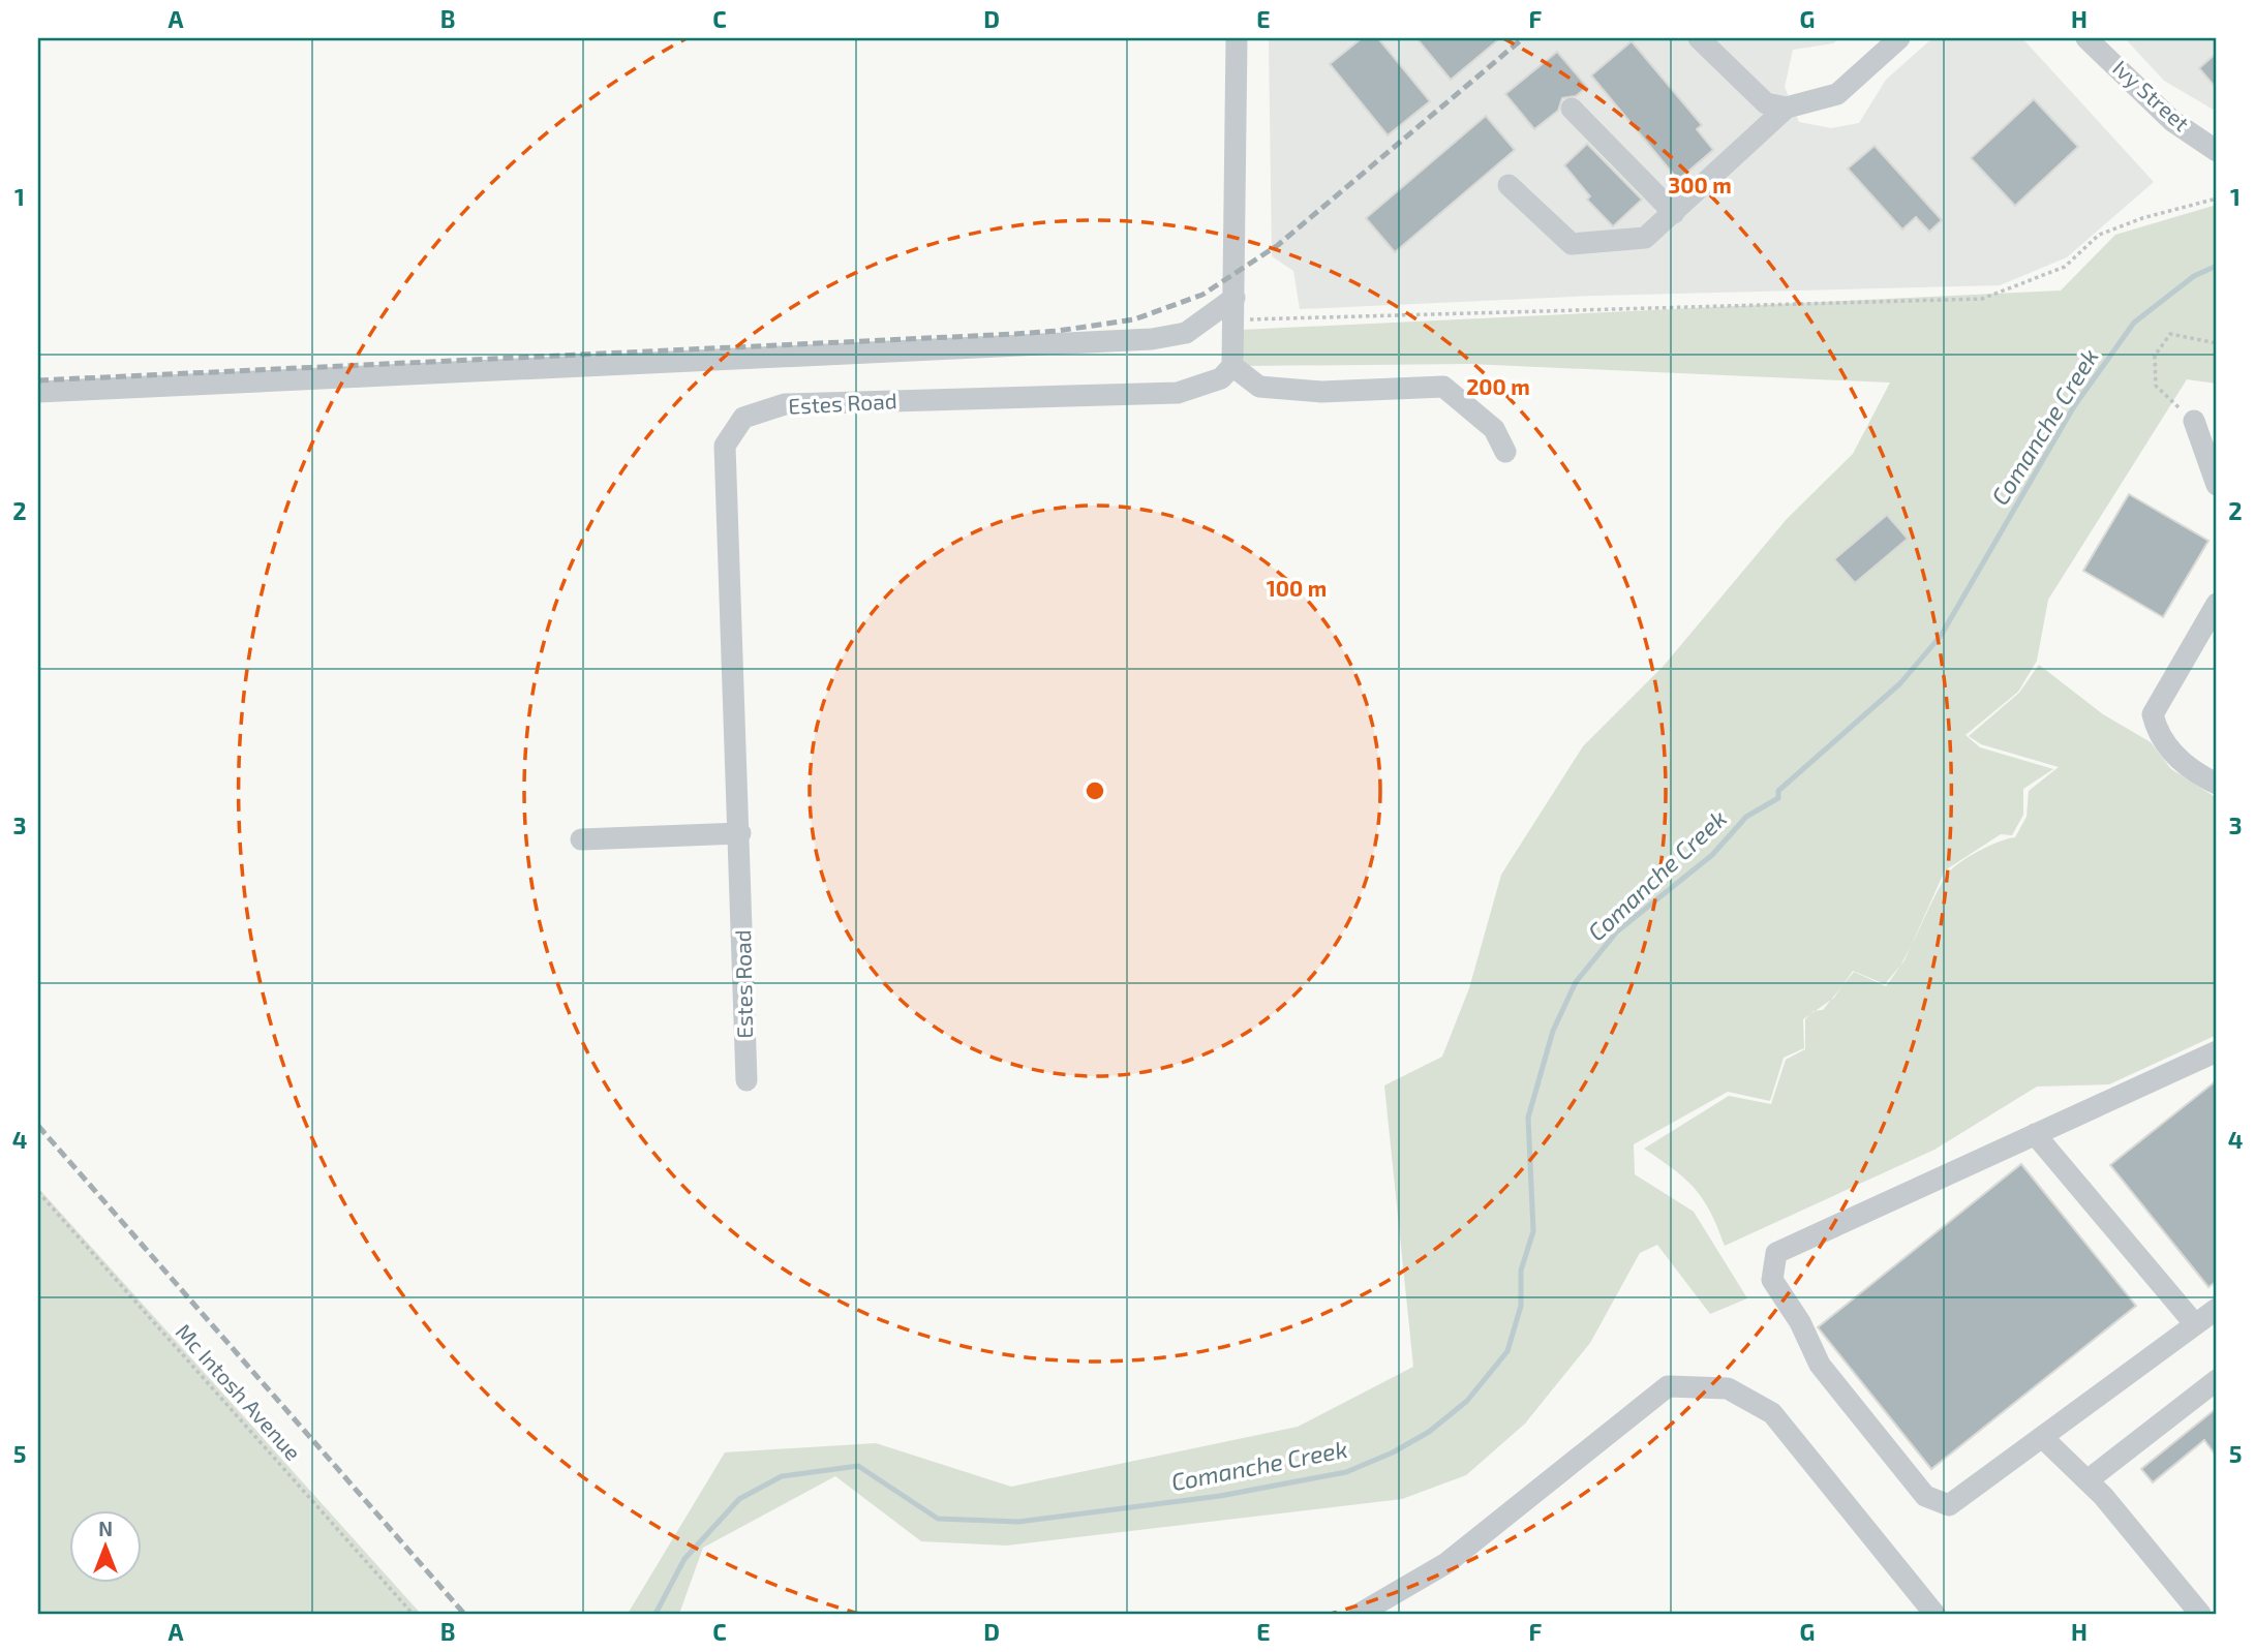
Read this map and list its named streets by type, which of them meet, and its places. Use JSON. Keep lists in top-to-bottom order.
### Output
{
  "streets": {
    "street": ["Ivy Street", "Estes Road"],
    "path": ["Mc Intosh Avenue"]
  },
  "water": ["Comanche Creek"],
  "north": "top",
  "grid": {
    "columns": [
      "A",
      "B",
      "C",
      "D",
      "E",
      "F",
      "G",
      "H"
    ],
    "rows": [
      "1",
      "2",
      "3",
      "4",
      "5"
    ]
  },
  "rings": ["300 m", "200 m", "100 m"]
}
